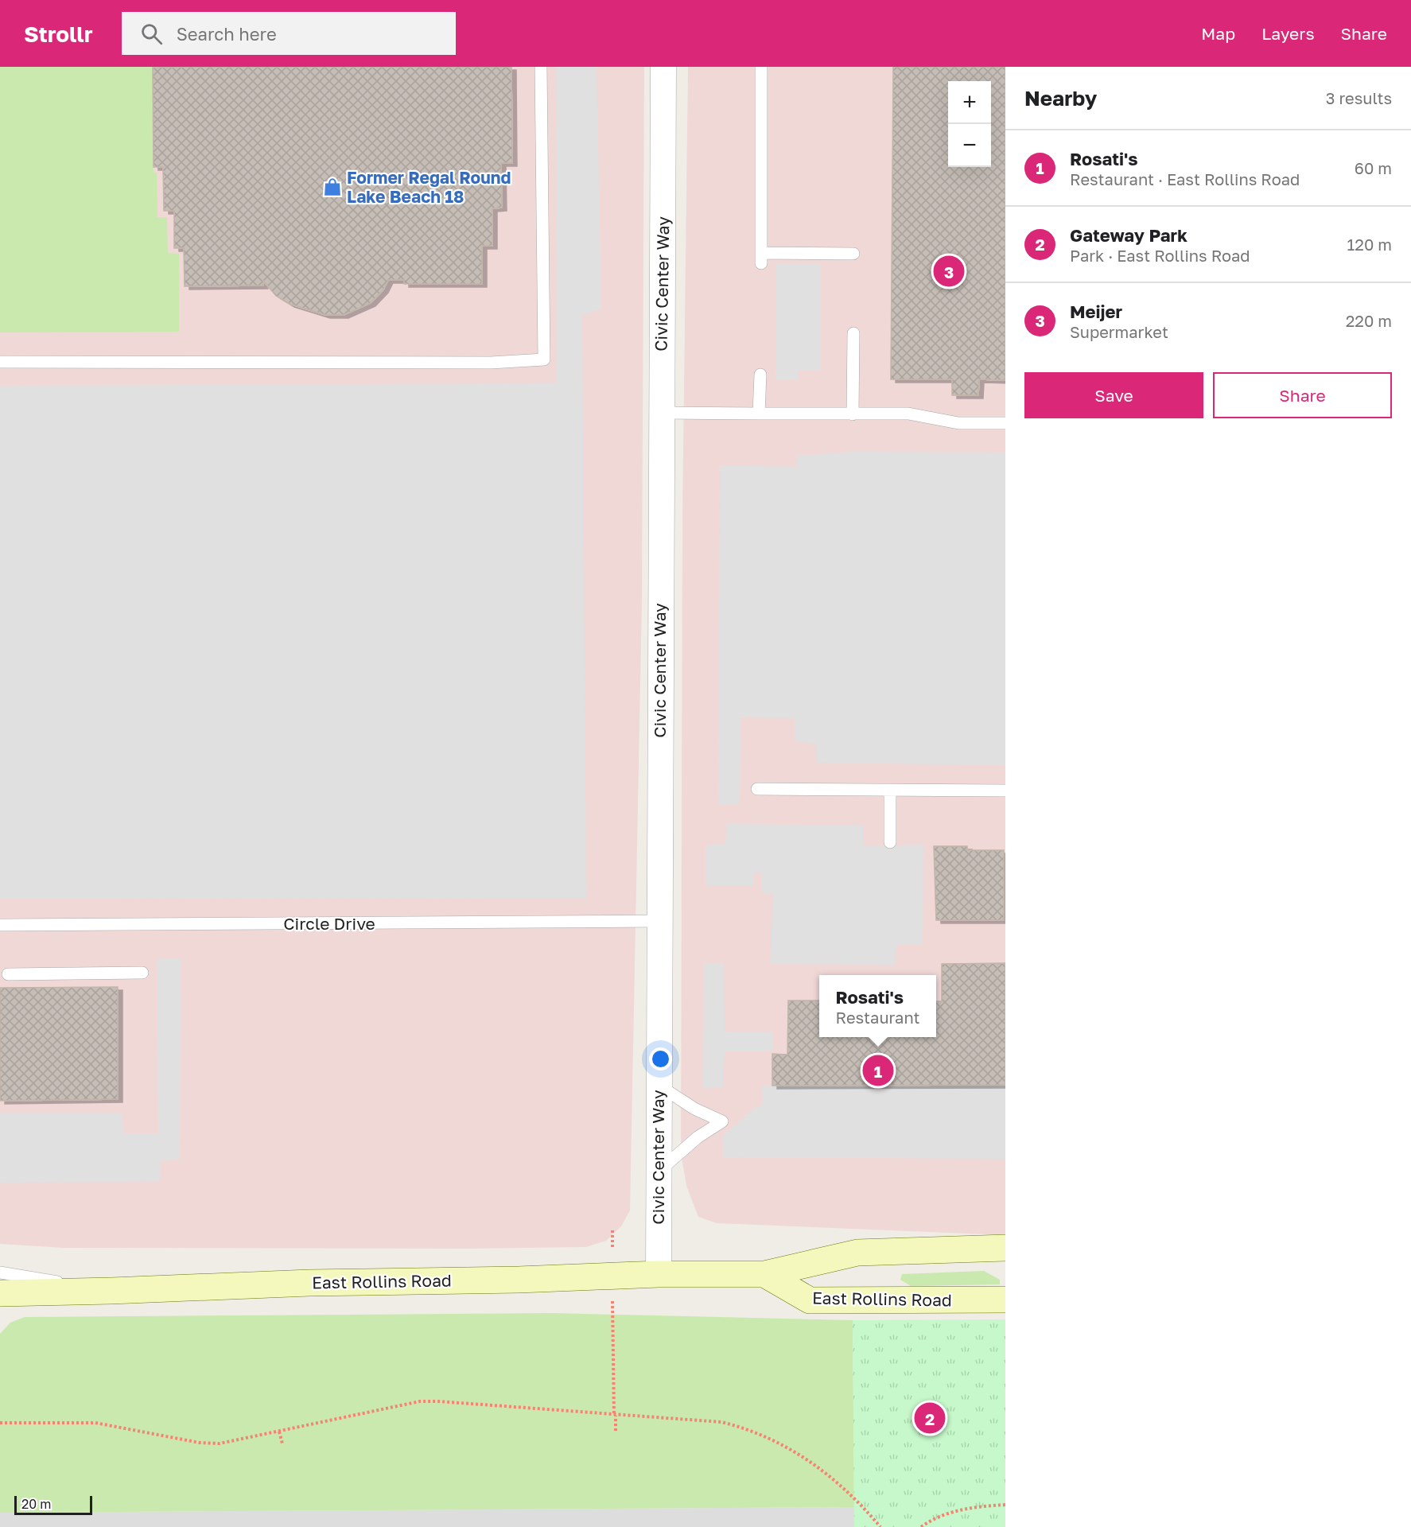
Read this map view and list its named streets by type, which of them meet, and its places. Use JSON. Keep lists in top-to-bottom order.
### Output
{
  "streets": {
    "main road": ["East Rollins Road"],
    "street": ["Civic Center Way"],
    "lane": ["Circle Drive"]
  },
  "crossings": [
    ["Civic Center Way", "Circle Drive"],
    ["Civic Center Way", "East Rollins Road"]
  ],
  "places": {
    "shop": ["Former Regal Round Lake Beach 18"]
  },
  "scale_bar": "20 m",
  "page": {
    "header": "Strollr",
    "search": "Search here",
    "nav": ["Map", "Layers", "Share"],
    "heading": ["Nearby", "3 results"],
    "map_buttons": ["+", "−"],
    "list": [
      {
        "mark": "1",
        "name": "Rosati's",
        "note": "Restaurant · East Rollins Road",
        "value": "60 m"
      },
      {
        "mark": "2",
        "name": "Gateway Park",
        "note": "Park · East Rollins Road",
        "value": "120 m"
      },
      {
        "mark": "3",
        "name": "Meijer",
        "note": "Supermarket",
        "value": "220 m"
      }
    ],
    "pins": ["3", "1", "2"],
    "buttons": ["Save", "Share"],
    "popup": ["Rosati's", "Restaurant"],
    "scale": "20 m"
  }
}
